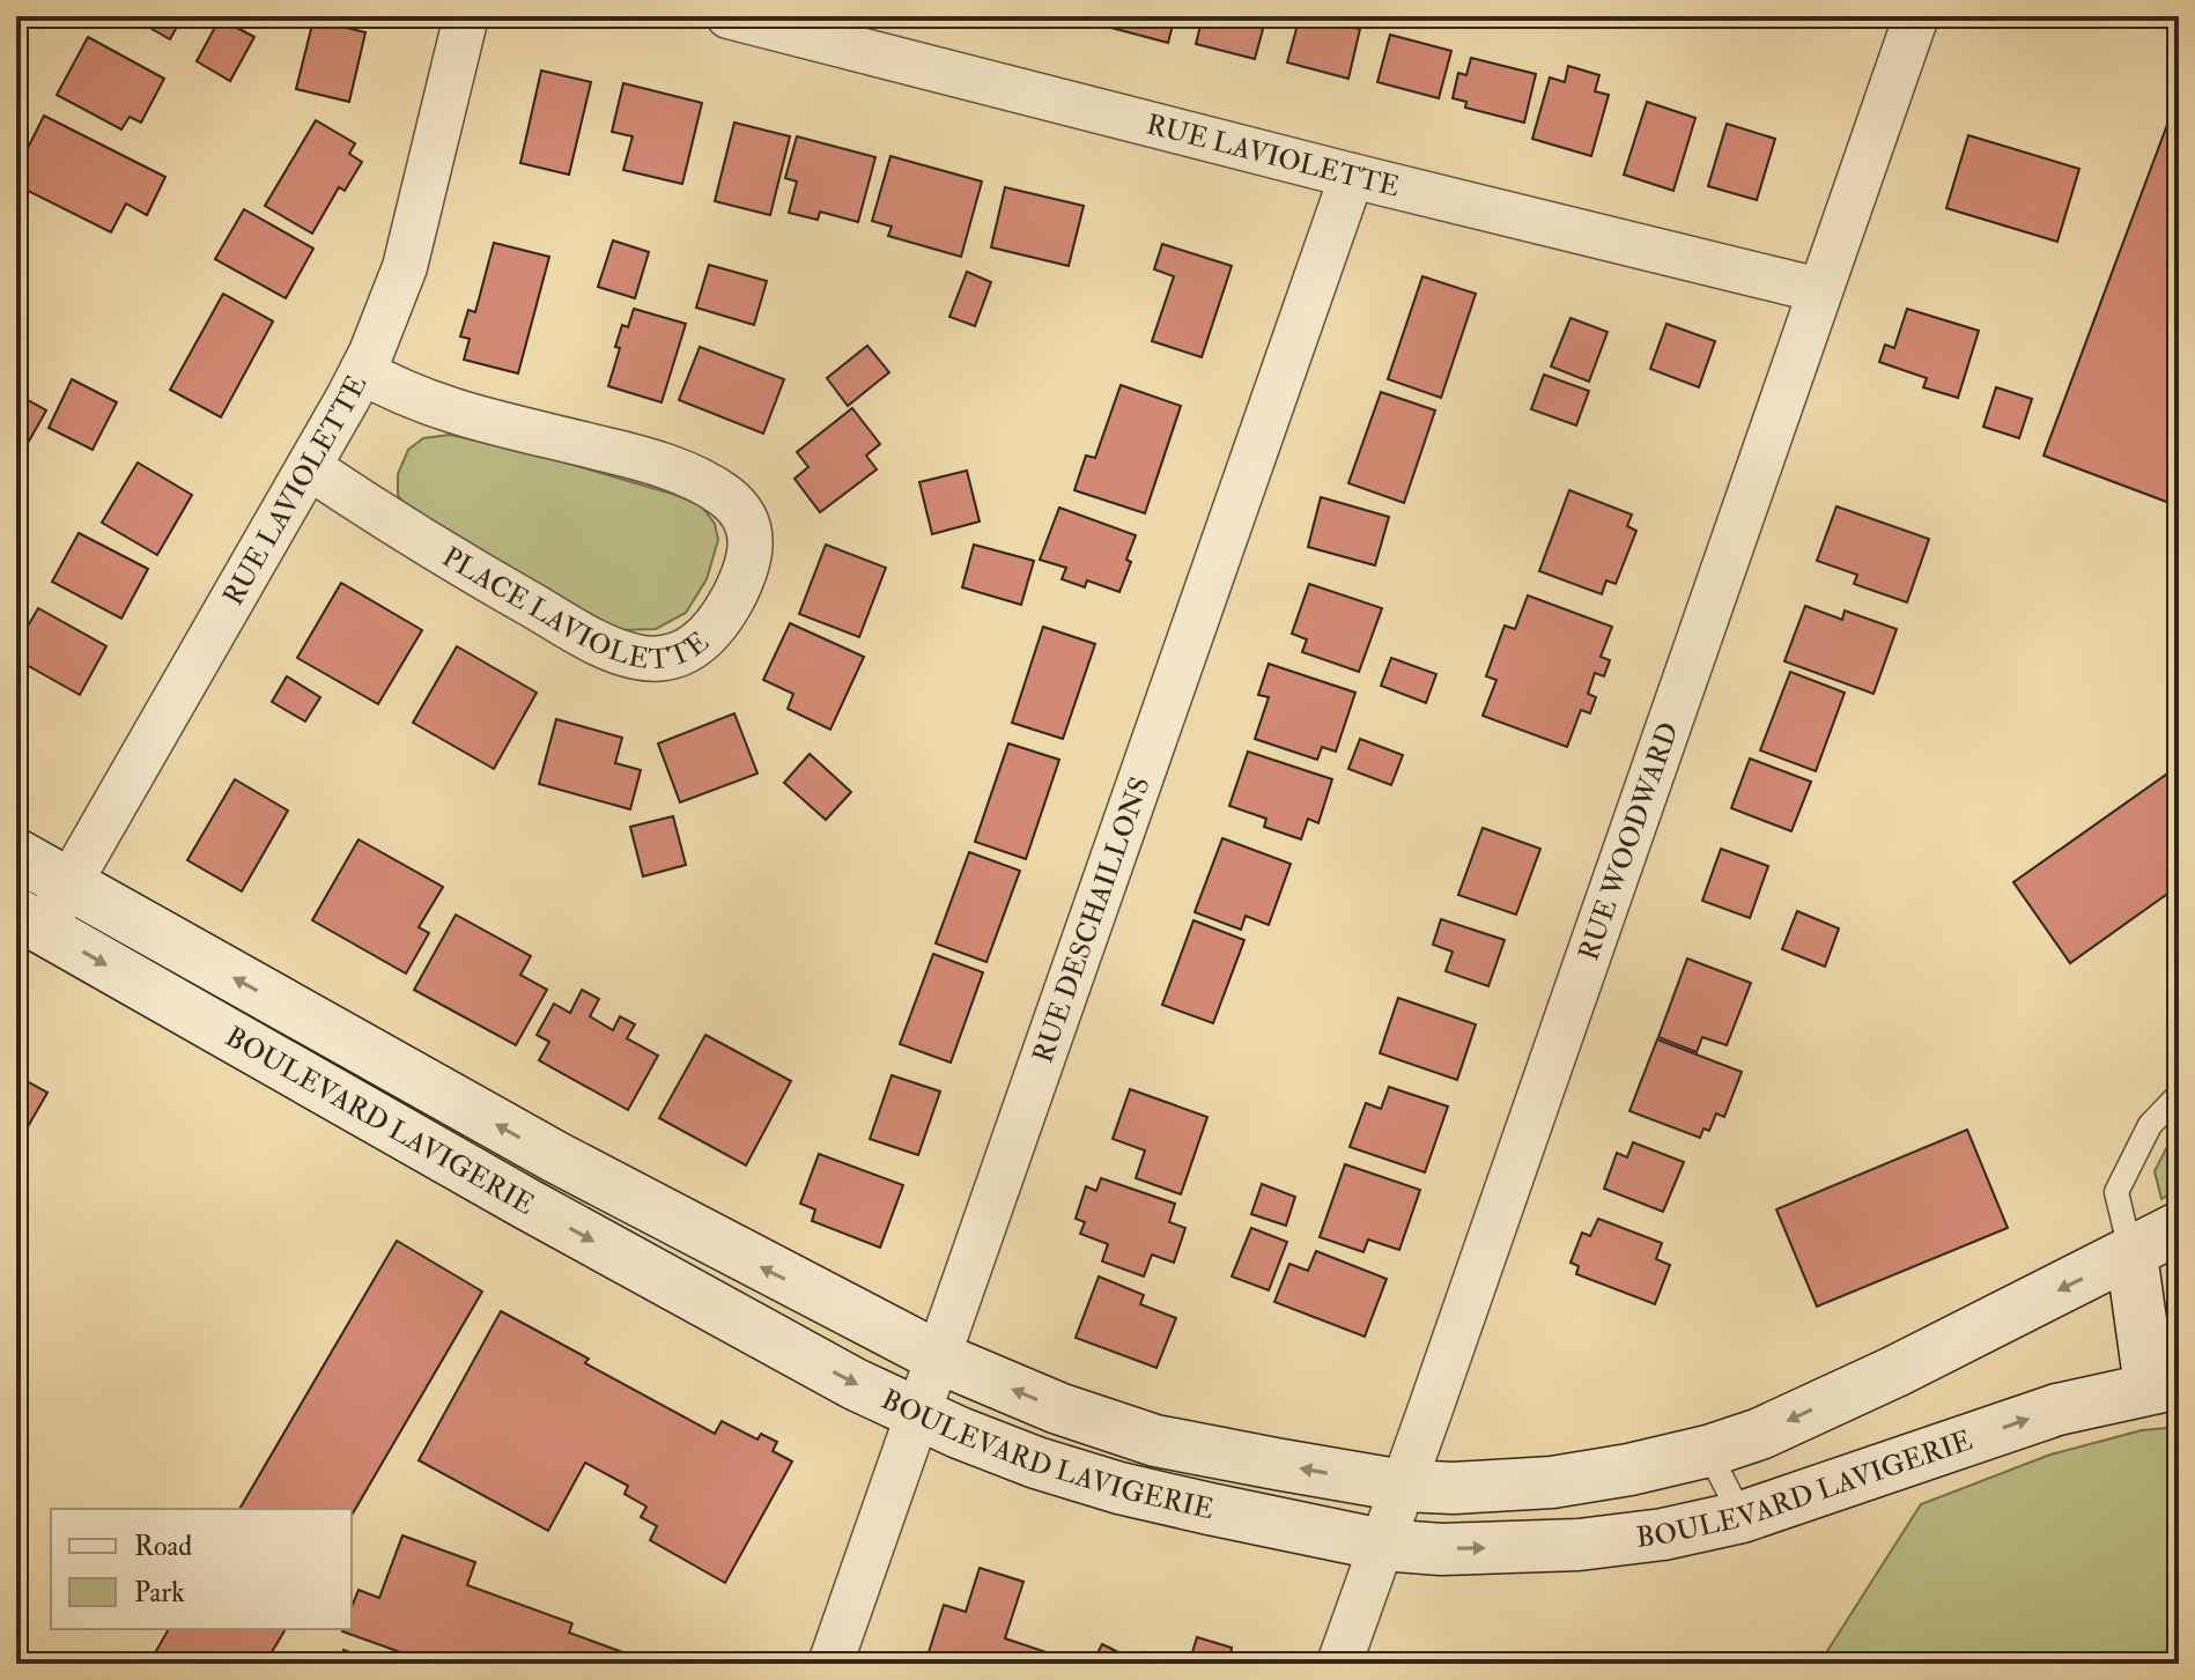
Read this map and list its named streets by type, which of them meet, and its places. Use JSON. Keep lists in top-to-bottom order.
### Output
{
  "streets": {
    "main road": ["BOULEVARD LAVIGERIE"],
    "street": [
      "RUE LAVIOLETTE",
      "PLACE LAVIOLETTE",
      "RUE WOODWARD",
      "RUE DESCHAILLONS"
    ]
  },
  "crossings": [
    ["RUE LAVIOLETTE", "PLACE LAVIOLETTE"],
    ["RUE LAVIOLETTE", "RUE WOODWARD"],
    ["RUE LAVIOLETTE", "RUE DESCHAILLONS"],
    ["RUE LAVIOLETTE", "BOULEVARD LAVIGERIE"],
    ["RUE WOODWARD", "BOULEVARD LAVIGERIE"],
    ["RUE DESCHAILLONS", "BOULEVARD LAVIGERIE"]
  ],
  "legend": ["Road", "Park"]
}
